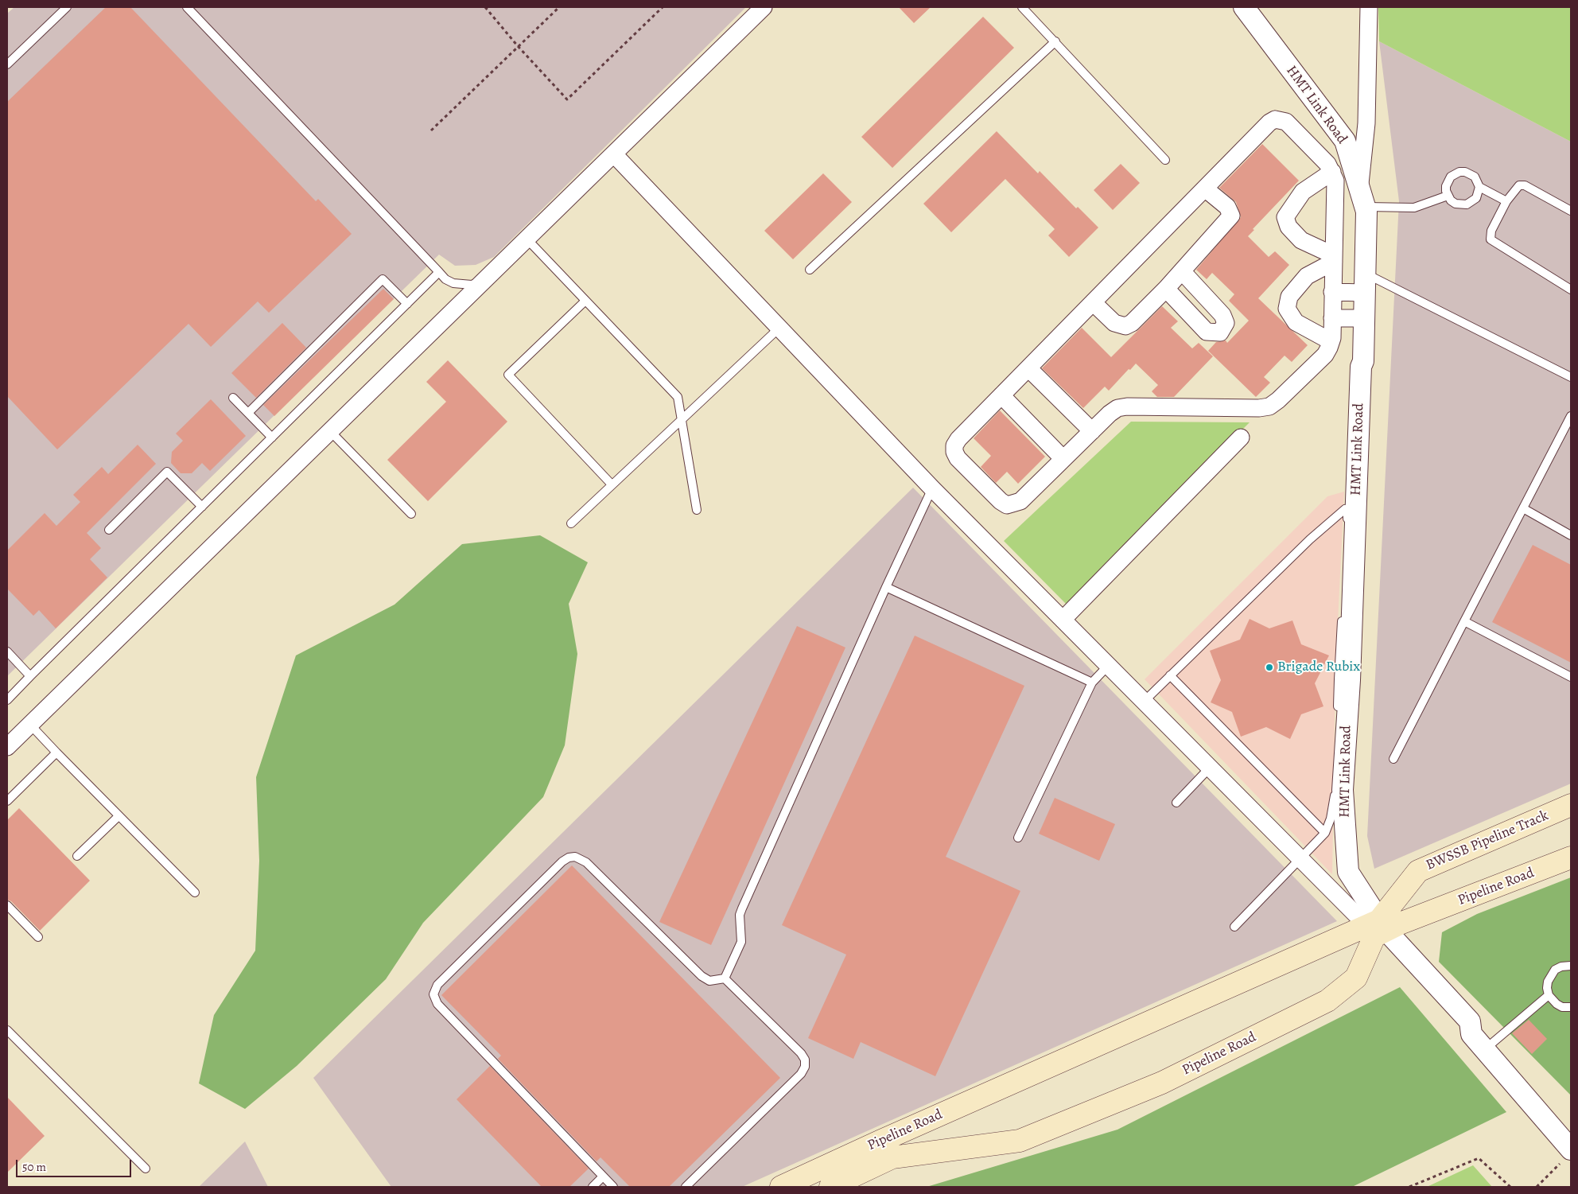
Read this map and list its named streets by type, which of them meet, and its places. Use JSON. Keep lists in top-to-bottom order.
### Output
{
  "streets": {
    "main road": ["BWSSB Pipeline Track", "Pipeline Road"],
    "street": ["HMT Link Road"]
  },
  "crossings": [
    ["HMT Link Road", "BWSSB Pipeline Track"],
    ["HMT Link Road", "Pipeline Road"],
    ["BWSSB Pipeline Track", "Pipeline Road"]
  ],
  "places": ["Brigade Rubix"],
  "scale_bar": "50 m"
}
